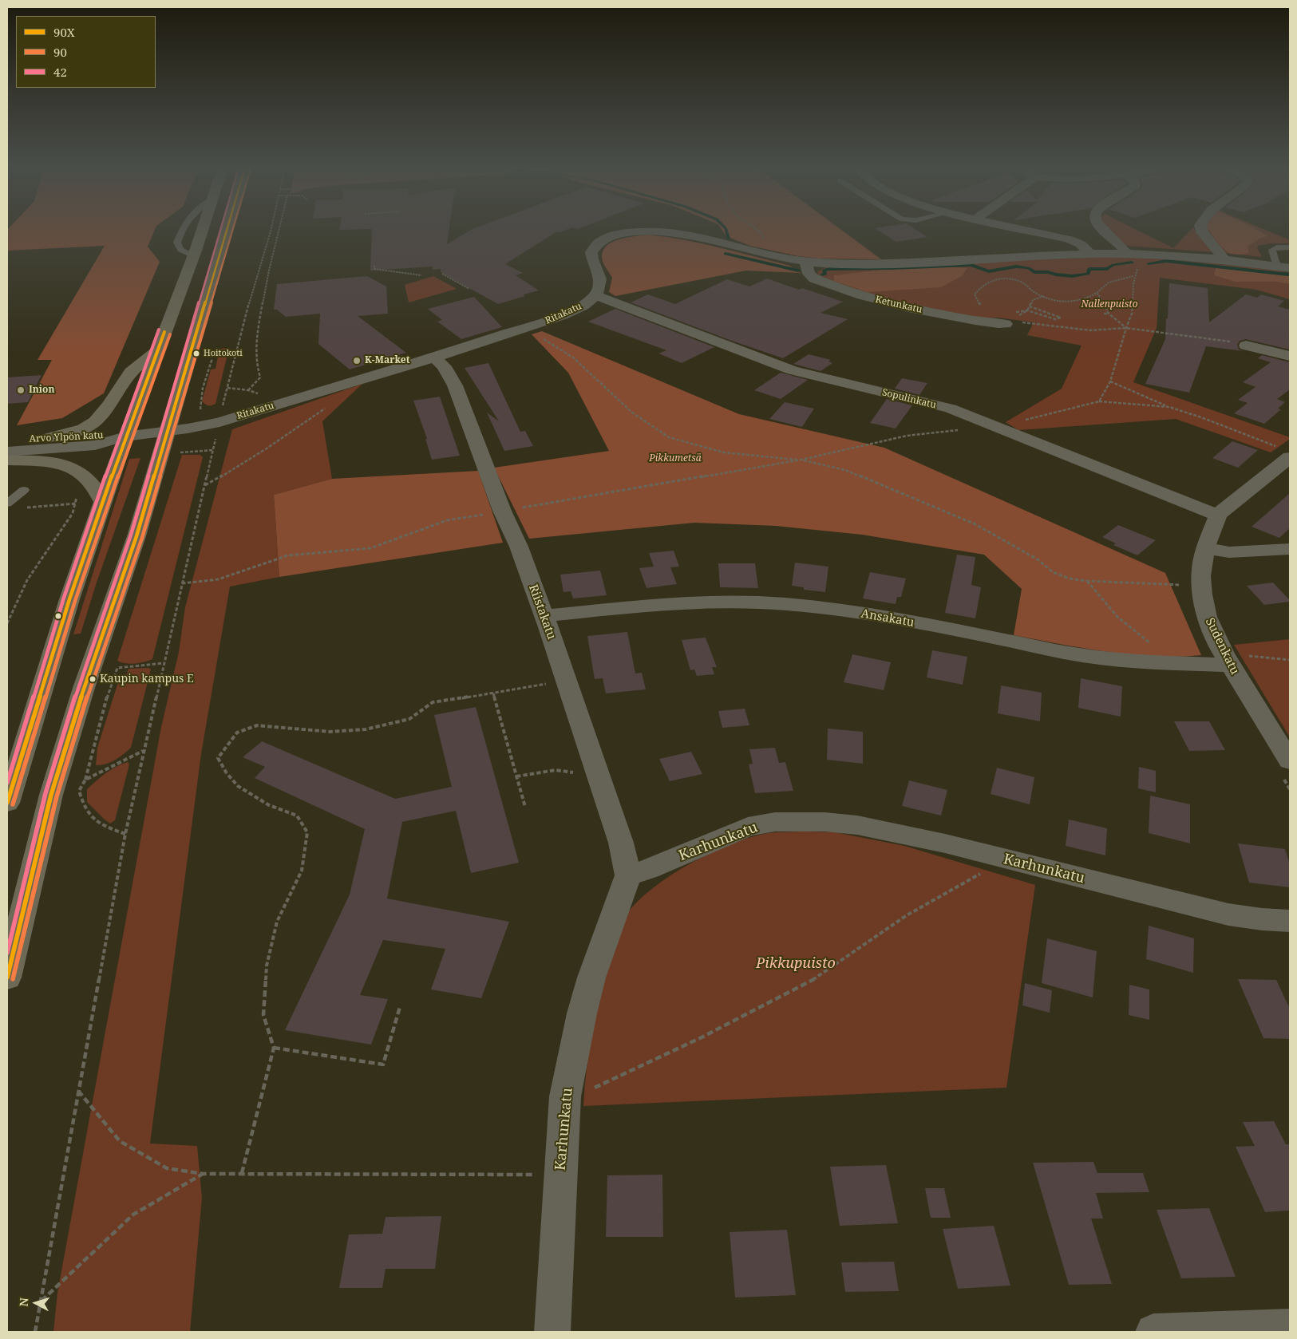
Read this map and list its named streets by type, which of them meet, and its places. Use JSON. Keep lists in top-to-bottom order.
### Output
{
  "streets": {
    "street": [
      "Ketunkatu",
      "Ritakatu",
      "Sopulinkatu",
      "Arvo Ylpön katu",
      "Riistakatu",
      "Ansakatu",
      "Sudenkatu",
      "Karhunkatu"
    ]
  },
  "crossings": [
    ["Ketunkatu", "Ritakatu"],
    ["Ritakatu", "Sopulinkatu"],
    ["Ritakatu", "Arvo Ylpön katu"],
    ["Ritakatu", "Riistakatu"],
    ["Sopulinkatu", "Sudenkatu"],
    ["Riistakatu", "Ansakatu"],
    ["Riistakatu", "Karhunkatu"],
    ["Ansakatu", "Sudenkatu"]
  ],
  "parks": ["Nallenpuisto", "Pikkumetsä", "Pikkupuisto"],
  "places": [
    "Hoitokoti",
    "K-Market",
    "Inion",
    "Kaupin kampus E"
  ],
  "lines": ["transit line 90X", "transit line 90", "transit line 42"],
  "legend": ["90X", "90", "42"],
  "north": "left"
}
